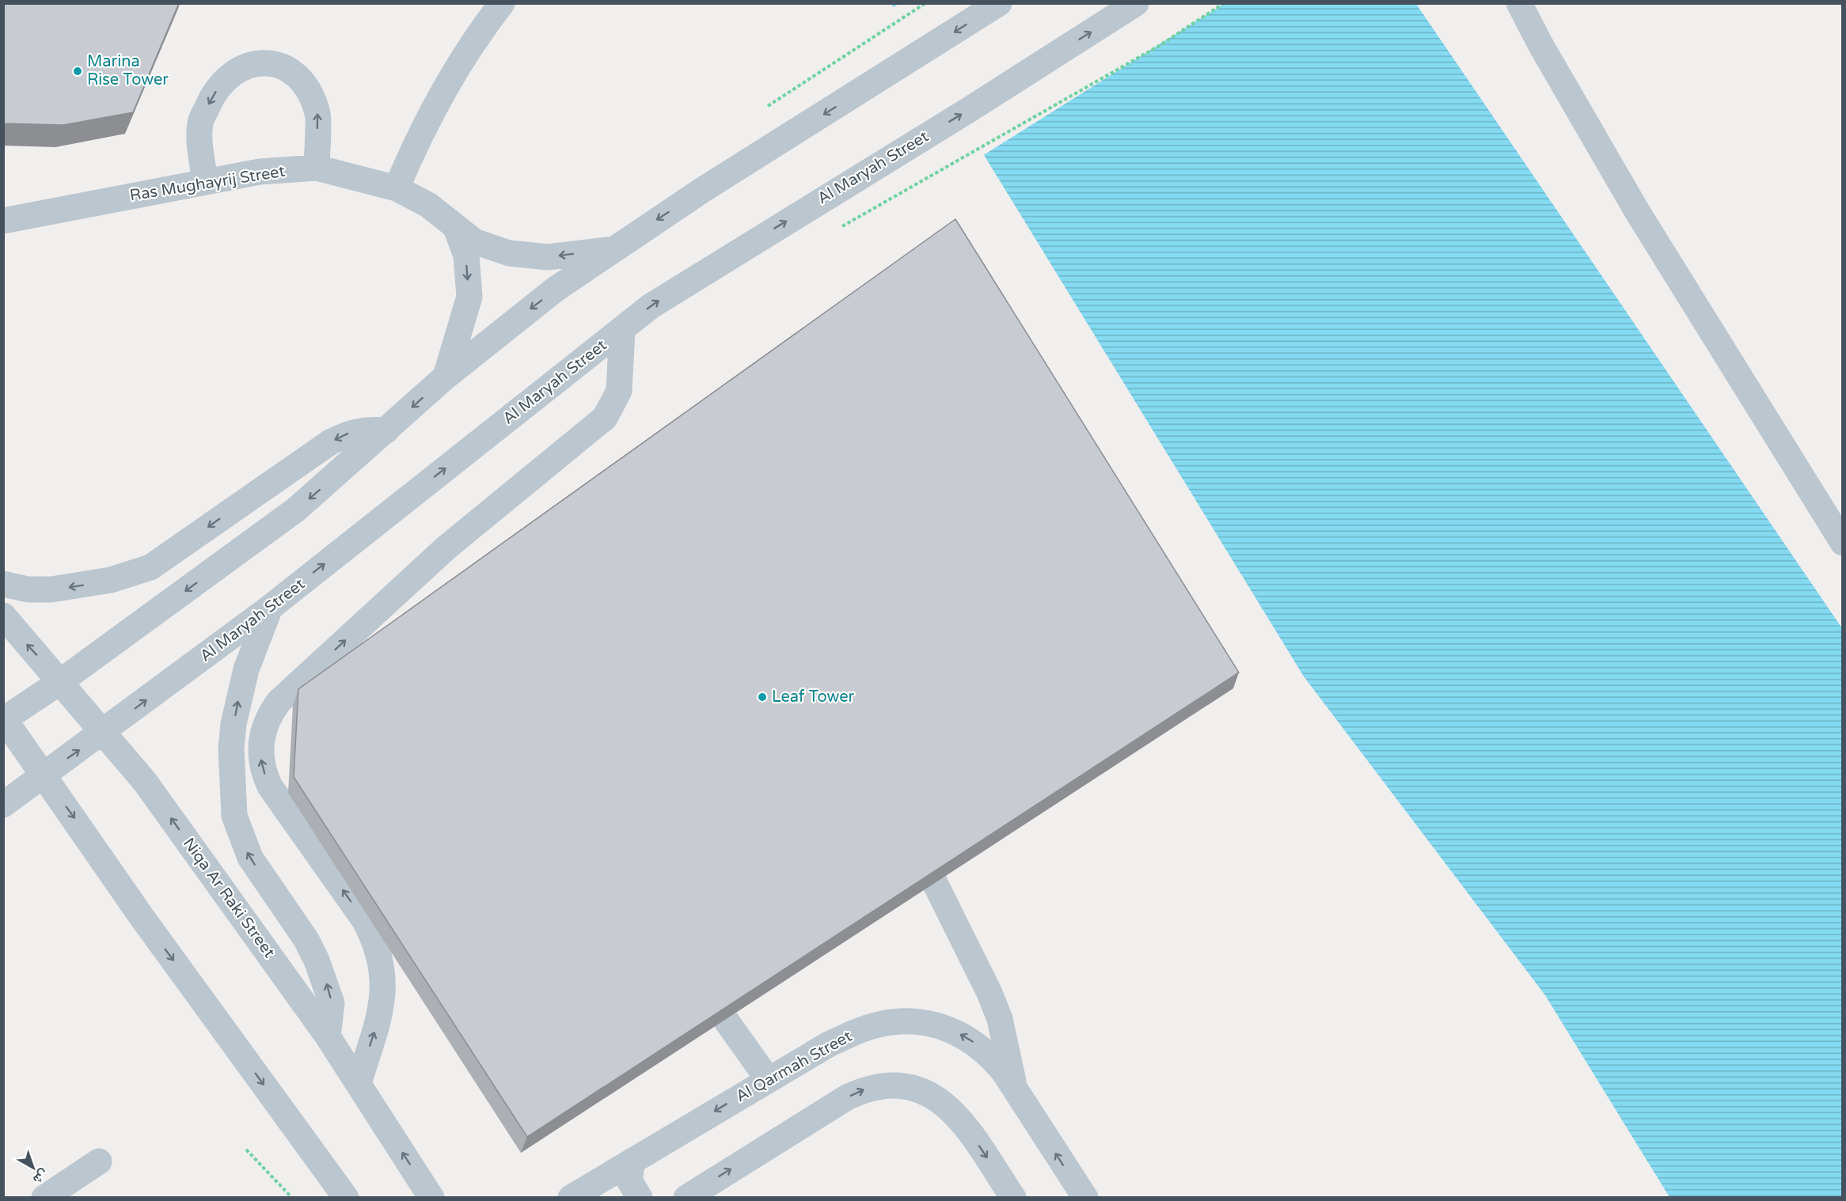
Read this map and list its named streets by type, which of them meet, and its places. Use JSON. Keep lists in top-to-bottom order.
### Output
{
  "streets": {
    "street": [
      "Al Maryah Street",
      "Ras Mughayrij Street",
      "Niqa Ar Raki Street",
      "Al Qarmah Street"
    ]
  },
  "crossings": [
    ["Al Maryah Street", "Niqa Ar Raki Street"]
  ],
  "places": ["Marina Rise Tower", "Leaf Tower"],
  "north": "bottom right"
}
